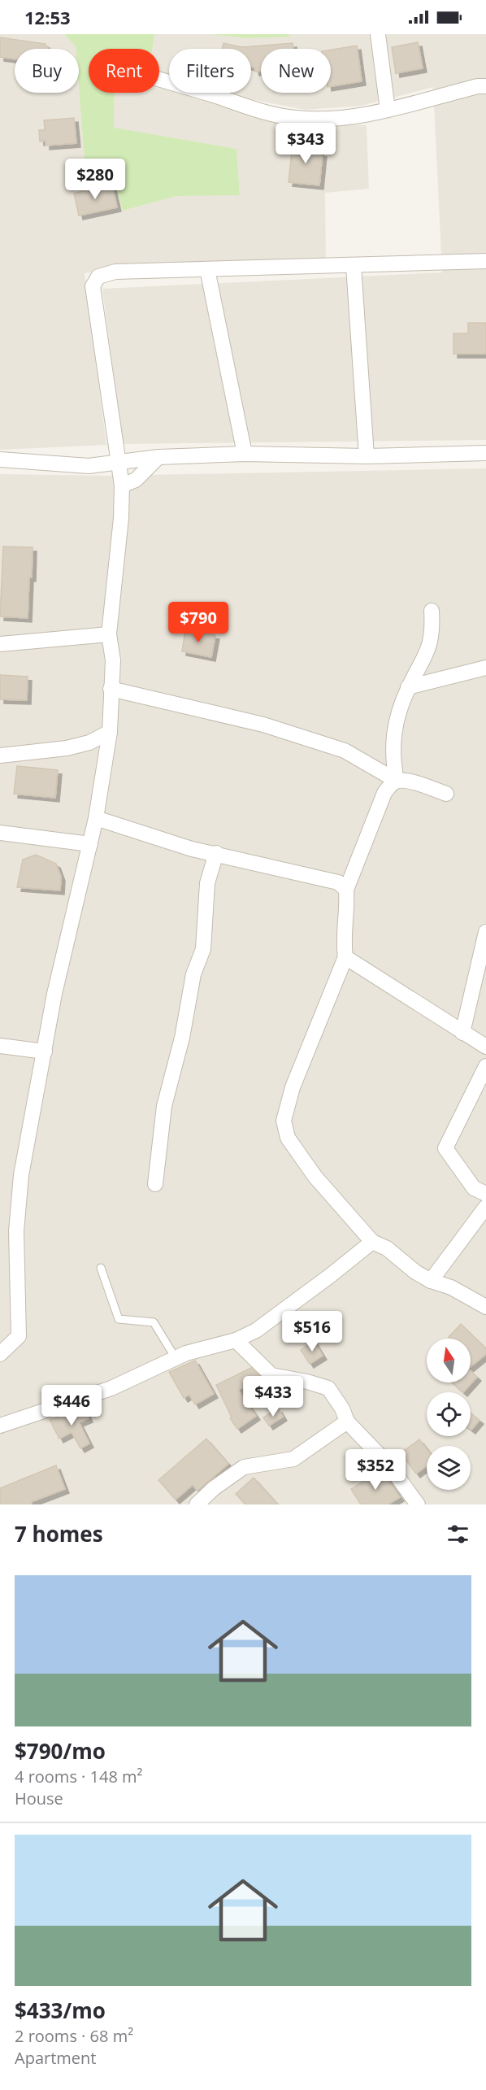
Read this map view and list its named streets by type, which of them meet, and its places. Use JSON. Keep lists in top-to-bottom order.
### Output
{
  "north": "top",
  "page": {
    "status": "12:53",
    "chip": [
      "Buy",
      "Rent",
      "Filters",
      "New"
    ],
    "price": [
      "$343",
      "$280",
      "$790",
      "$516",
      "$433",
      "$446",
      "$352"
    ],
    "heading": "7 homes",
    "list": [
      {
        "name": "$790/mo",
        "note": "4 rooms · 148 m² · House"
      },
      {
        "name": "$433/mo",
        "note": "2 rooms · 68 m² · Apartment"
      }
    ]
  }
}
